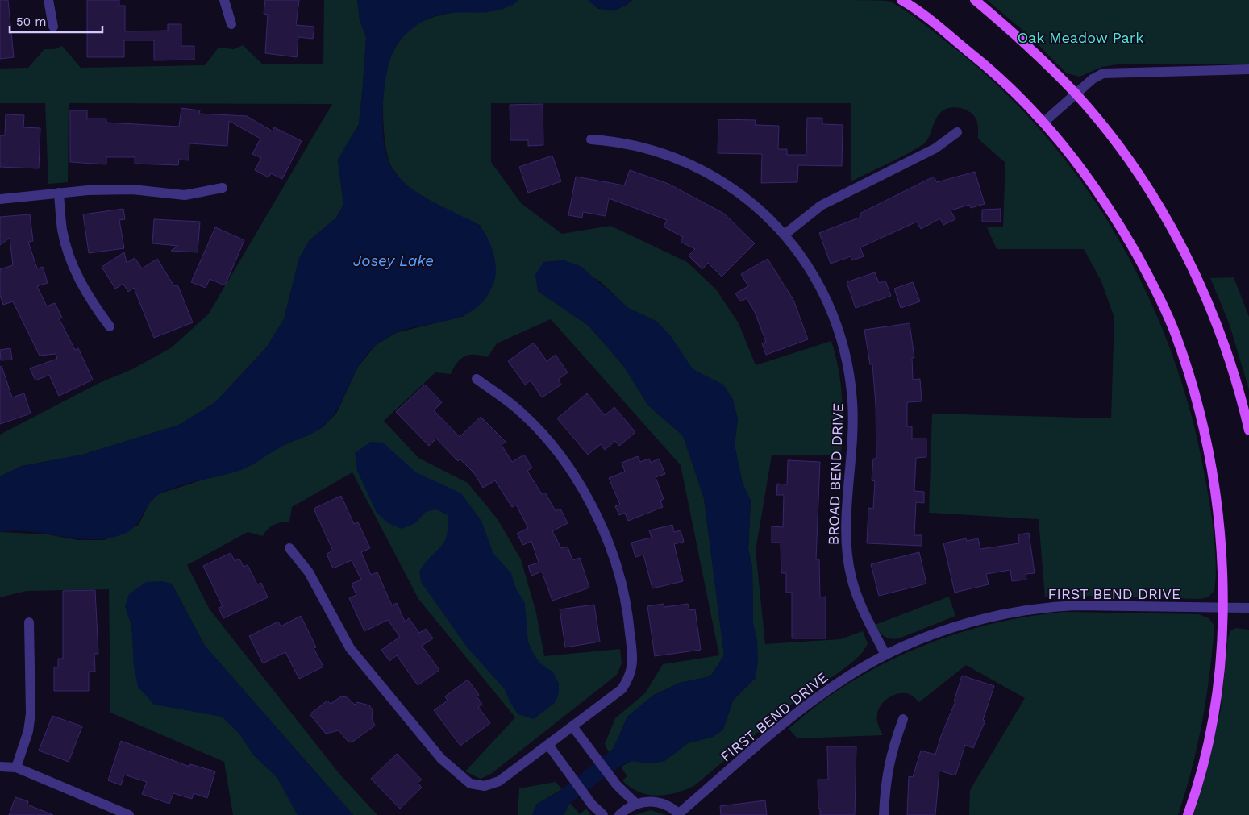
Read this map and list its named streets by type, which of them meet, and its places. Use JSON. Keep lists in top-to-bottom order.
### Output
{
  "streets": {
    "street": ["BROAD BEND DRIVE", "FIRST BEND DRIVE"]
  },
  "crossings": [
    ["BROAD BEND DRIVE", "FIRST BEND DRIVE"]
  ],
  "water": ["Josey Lake"],
  "parks": ["Oak Meadow Park"],
  "scale_bar": "50 m"
}
